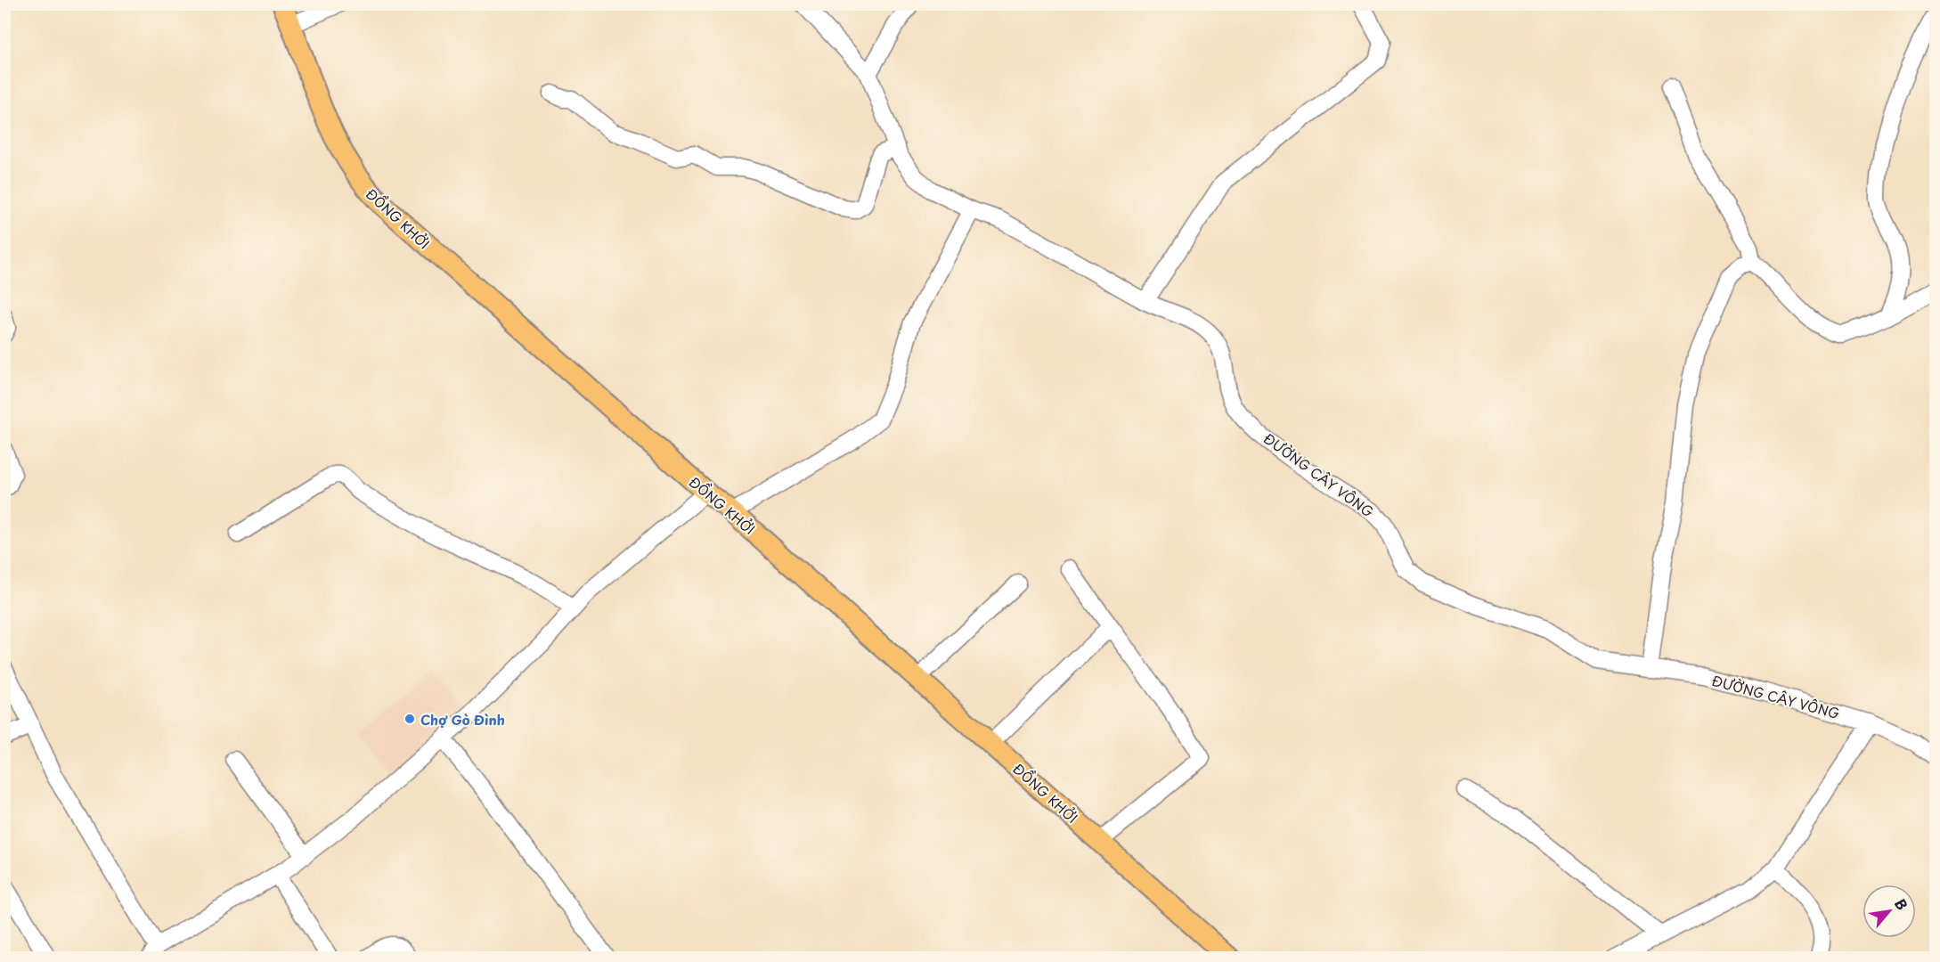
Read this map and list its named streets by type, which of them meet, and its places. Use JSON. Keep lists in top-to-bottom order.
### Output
{
  "streets": {
    "main road": ["ĐỒNG KHỞI"],
    "street": ["ĐƯỜNG CÂY VÔNG"]
  },
  "places": ["Chợ Gò Đình"],
  "north": "top right"
}
